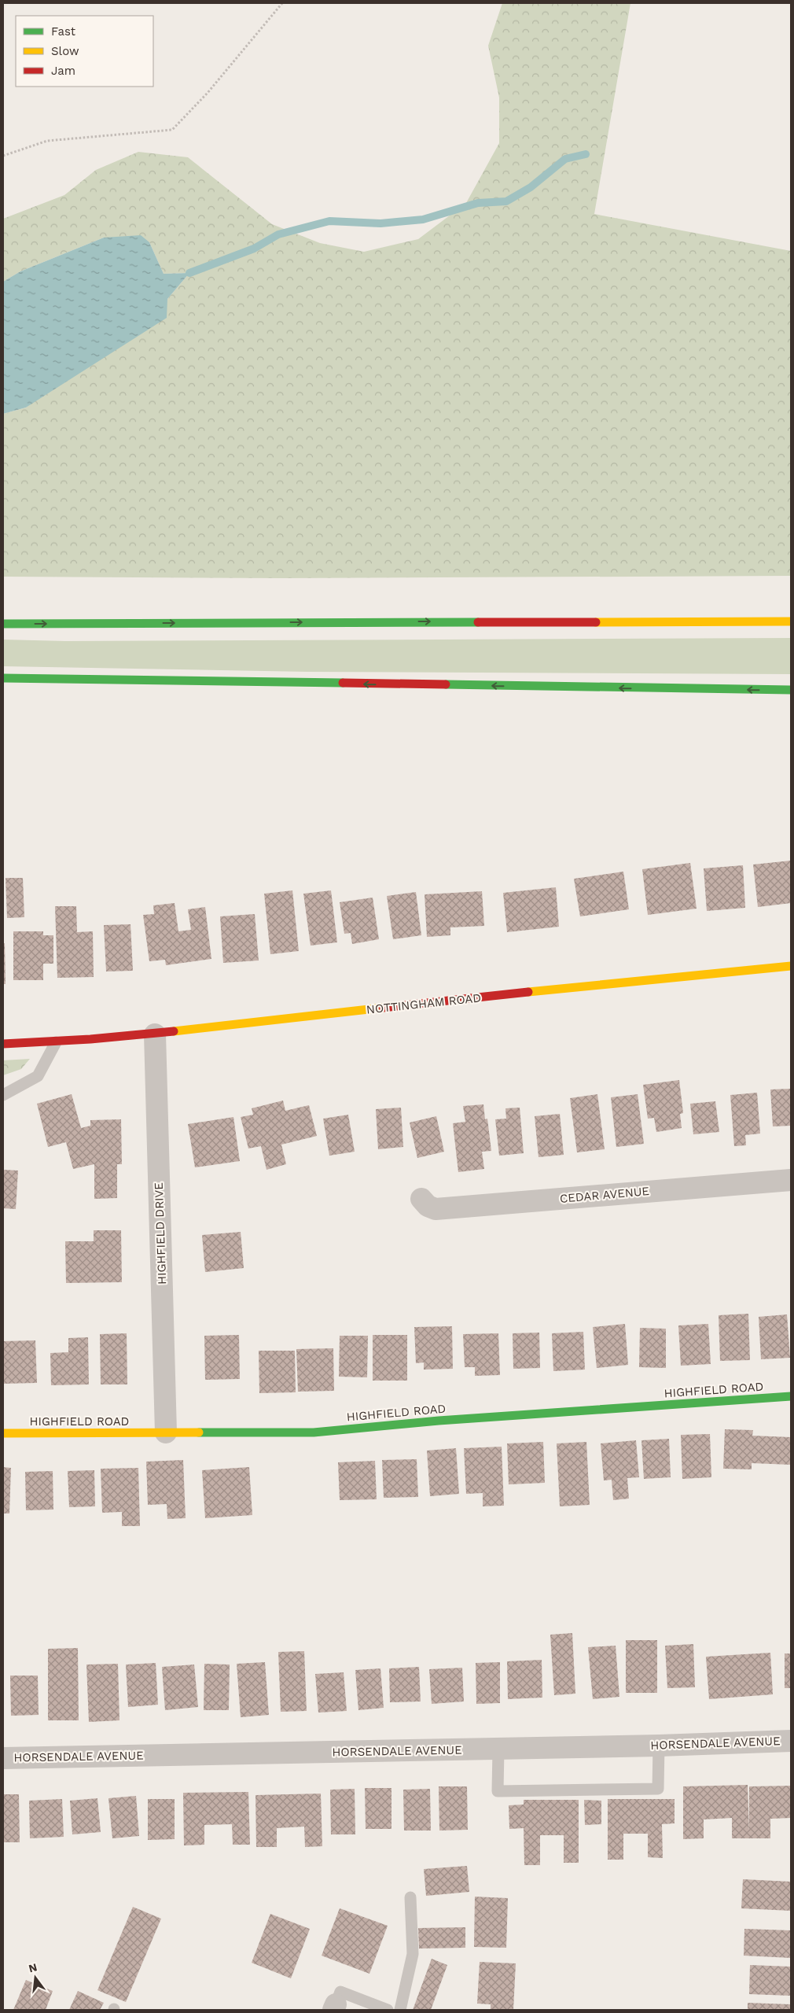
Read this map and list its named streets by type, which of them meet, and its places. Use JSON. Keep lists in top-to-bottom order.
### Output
{
  "streets": {
    "main road": ["NOTTINGHAM ROAD", "HIGHFIELD ROAD"],
    "street": ["CEDAR AVENUE", "HIGHFIELD DRIVE", "HORSENDALE AVENUE"]
  },
  "crossings": [
    ["NOTTINGHAM ROAD", "HIGHFIELD DRIVE"],
    ["HIGHFIELD DRIVE", "HIGHFIELD ROAD"]
  ],
  "legend": ["Fast", "Slow", "Jam"],
  "north": "top"
}
